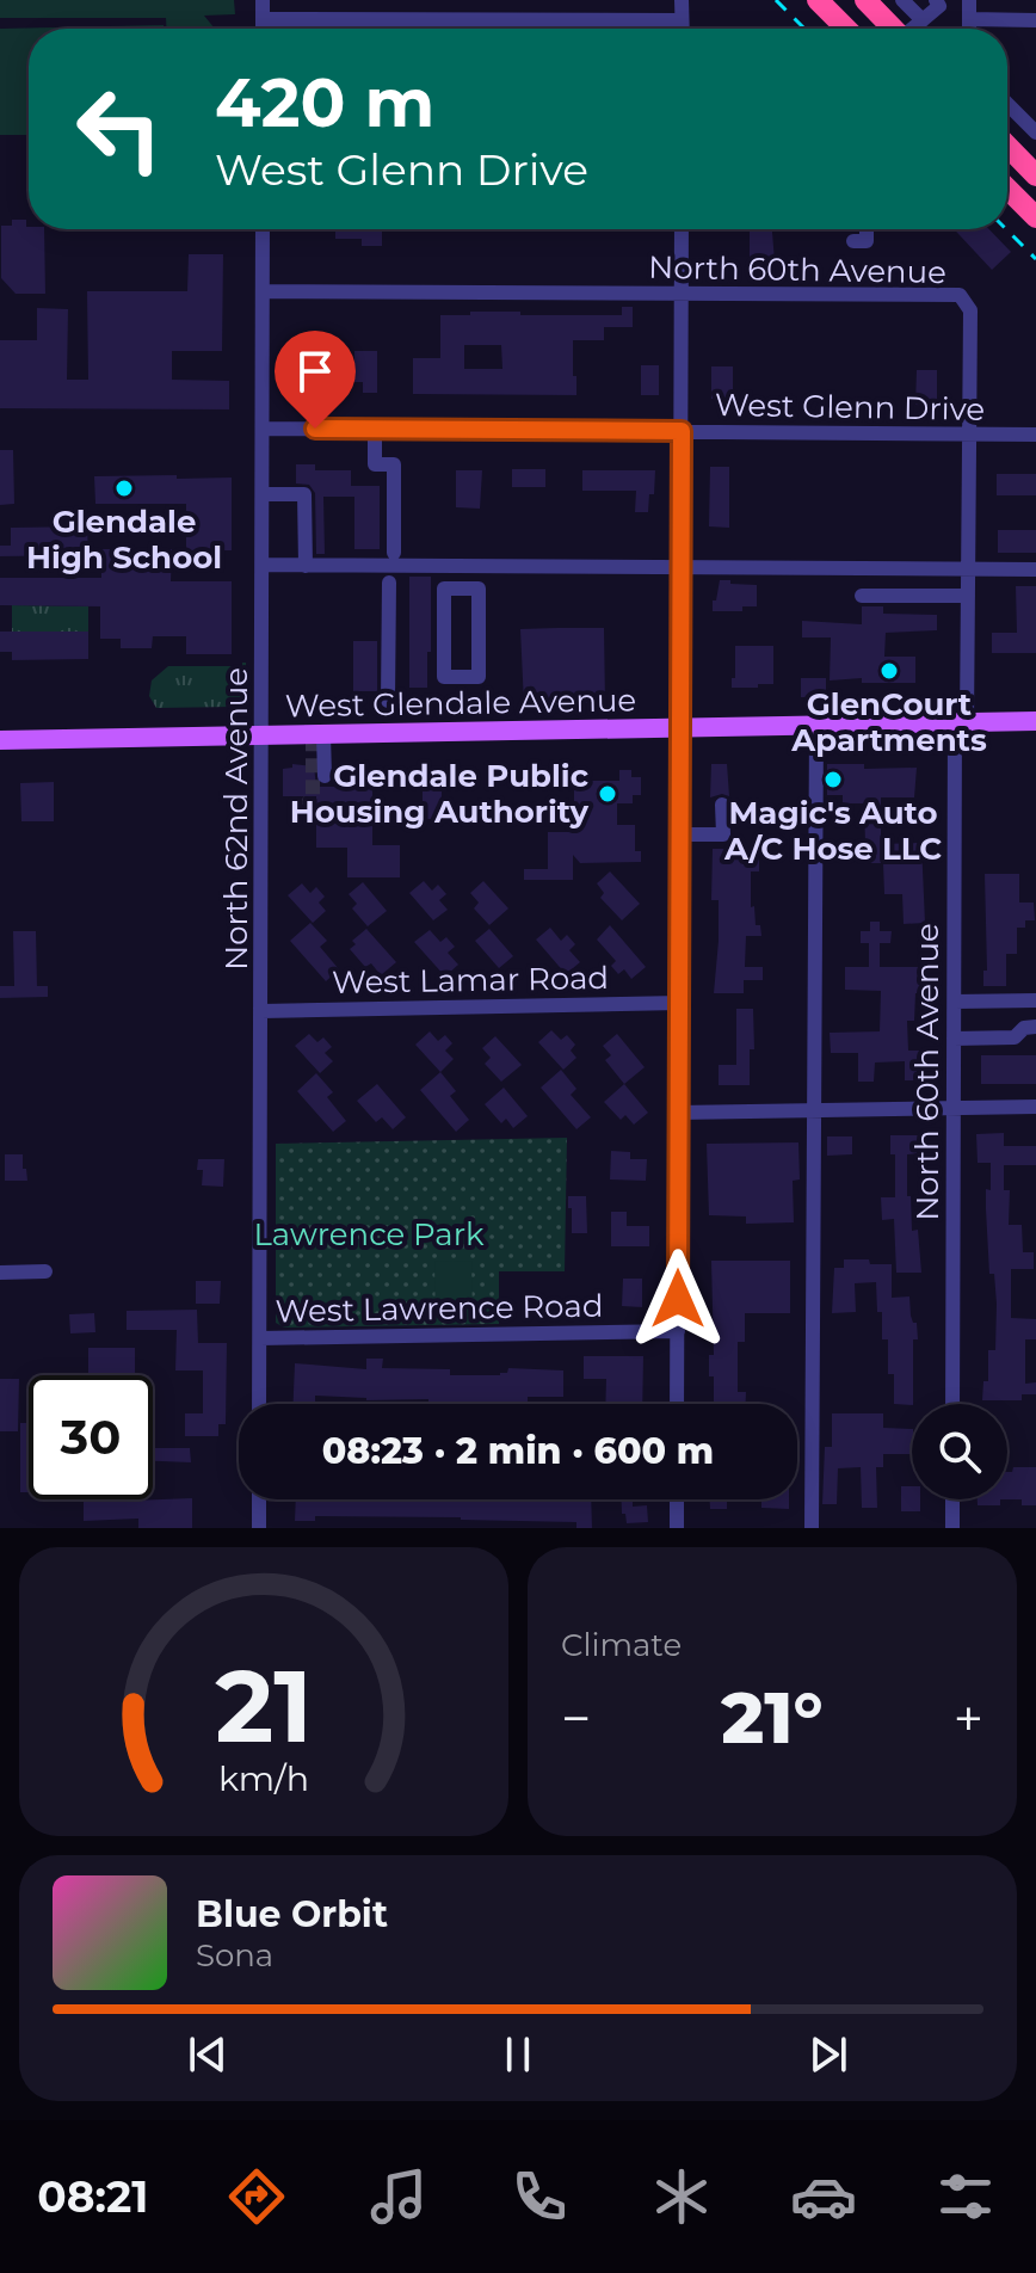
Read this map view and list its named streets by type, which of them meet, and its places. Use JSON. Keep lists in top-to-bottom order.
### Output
{
  "streets": {
    "main road": ["West Glendale Avenue"],
    "street": [
      "North 60th Avenue",
      "West Glenn Drive",
      "North 62nd Avenue",
      "West Lamar Road",
      "West Lawrence Road"
    ]
  },
  "crossings": [
    ["North 60th Avenue", "West Glenn Drive"],
    ["North 60th Avenue", "West Glendale Avenue"],
    ["North 60th Avenue", "North 62nd Avenue"],
    ["West Glenn Drive", "North 62nd Avenue"],
    ["West Glendale Avenue", "North 62nd Avenue"],
    ["North 62nd Avenue", "West Lamar Road"],
    ["North 62nd Avenue", "West Lawrence Road"]
  ],
  "parks": ["Lawrence Park"],
  "places": [
    "Glendale High School",
    "GlenCourt Apartments",
    "Magic's Auto A/C Hose LLC",
    "Glendale Public Housing Authority"
  ],
  "page": {
    "turn": ["420 m", "West Glenn Drive"],
    "limit": "30",
    "trip": "08:23 · 2 min · 600 m",
    "tile": "Climate",
    "heat": ["−", "21°", "+"],
    "song": ["Blue Orbit", "Sona"],
    "tabs": "08:21",
    "gauge": ["21", "km/h"]
  }
}
